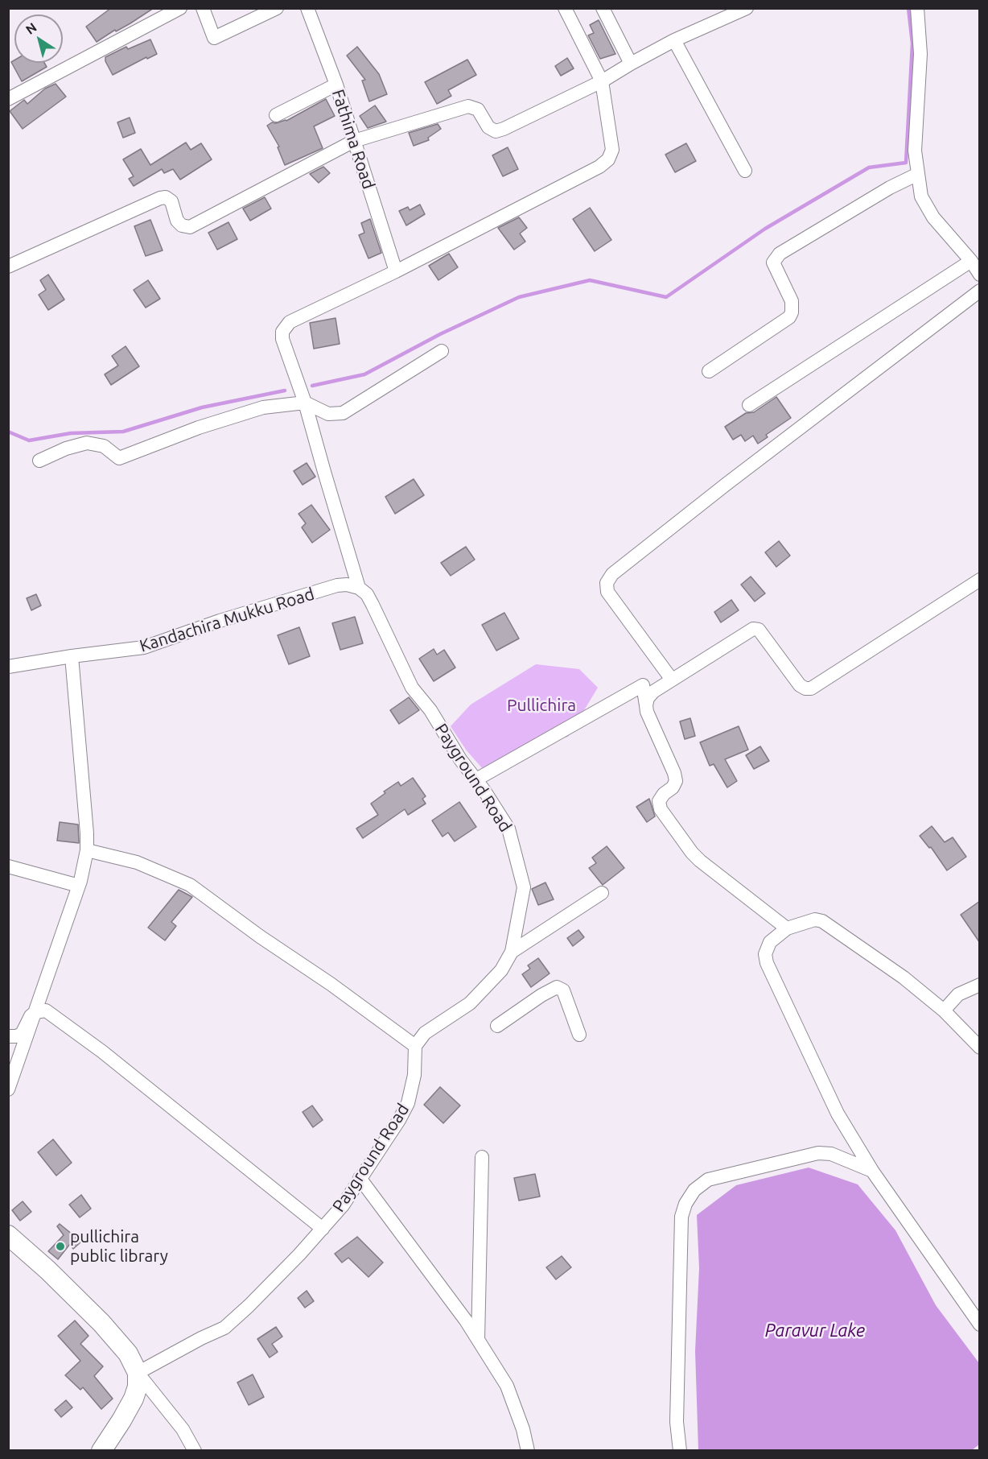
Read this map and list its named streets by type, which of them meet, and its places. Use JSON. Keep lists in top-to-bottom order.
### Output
{
  "streets": {
    "street": ["Fathima Road", "Kandachira Mukku Road", "Payground Road"]
  },
  "crossings": [
    ["Kandachira Mukku Road", "Payground Road"]
  ],
  "water": ["Paravur Lake"],
  "parks": ["Pullichira"],
  "places": ["pullichira public library"],
  "north": "top left"
}
